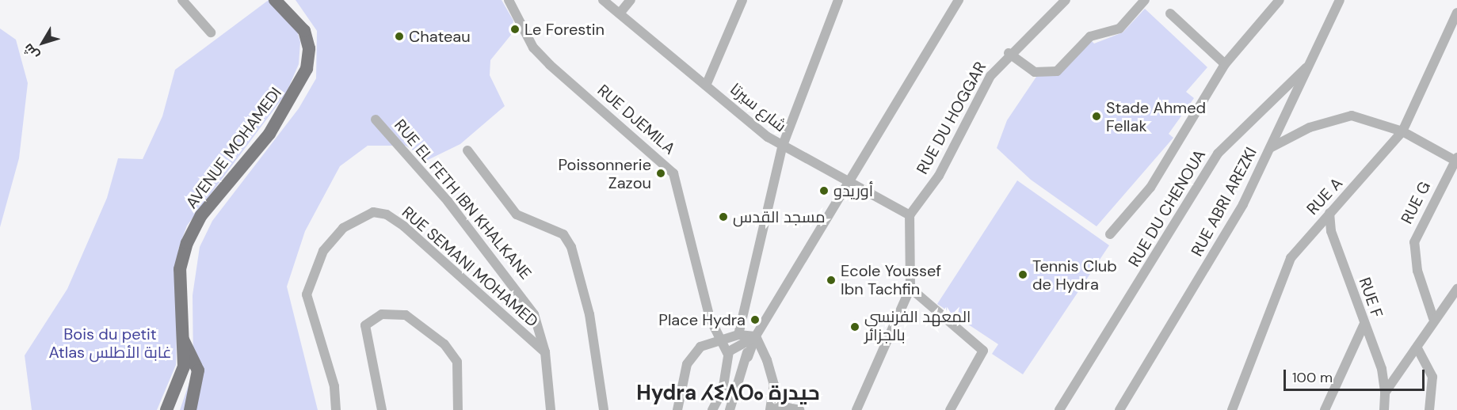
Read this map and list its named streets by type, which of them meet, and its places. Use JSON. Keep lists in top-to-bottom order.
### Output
{
  "streets": {
    "main road": ["AVENUE MOHAMEDI"],
    "street": [
      "شارع سيرتا",
      "RUE DU HOGGAR",
      "RUE DJEMILA",
      "RUE A",
      "RUE EL FETH IBN KHALKANE",
      "RUE ABRI AREZKI",
      "RUE G",
      "RUE DU CHENOUA",
      "RUE SEMANI MOHAMED",
      "RUE F"
    ]
  },
  "crossings": [
    ["شارع سيرتا", "RUE DU HOGGAR"],
    ["RUE A", "RUE F"],
    ["RUE EL FETH IBN KHALKANE", "RUE SEMANI MOHAMED"],
    ["RUE ABRI AREZKI", "RUE DU CHENOUA"]
  ],
  "districts": ["Hydra ⵃⵉⴷⵔⴰ حيدرة"],
  "parks": ["Bois du petit Atlas غابة الأطلس"],
  "places": [
    "Le Forestin",
    "Chateau",
    "Stade Ahmed Fellak",
    "Poissonnerie Zazou",
    "أوريدو",
    "مسجد القدس",
    "Tennis Club de Hydra",
    "Ecole Youssef Ibn Tachfin",
    "Place Hydra",
    "المعهد الفرنسي بالجزائر"
  ],
  "scale_bar": "100 m",
  "north": "bottom left"
}
